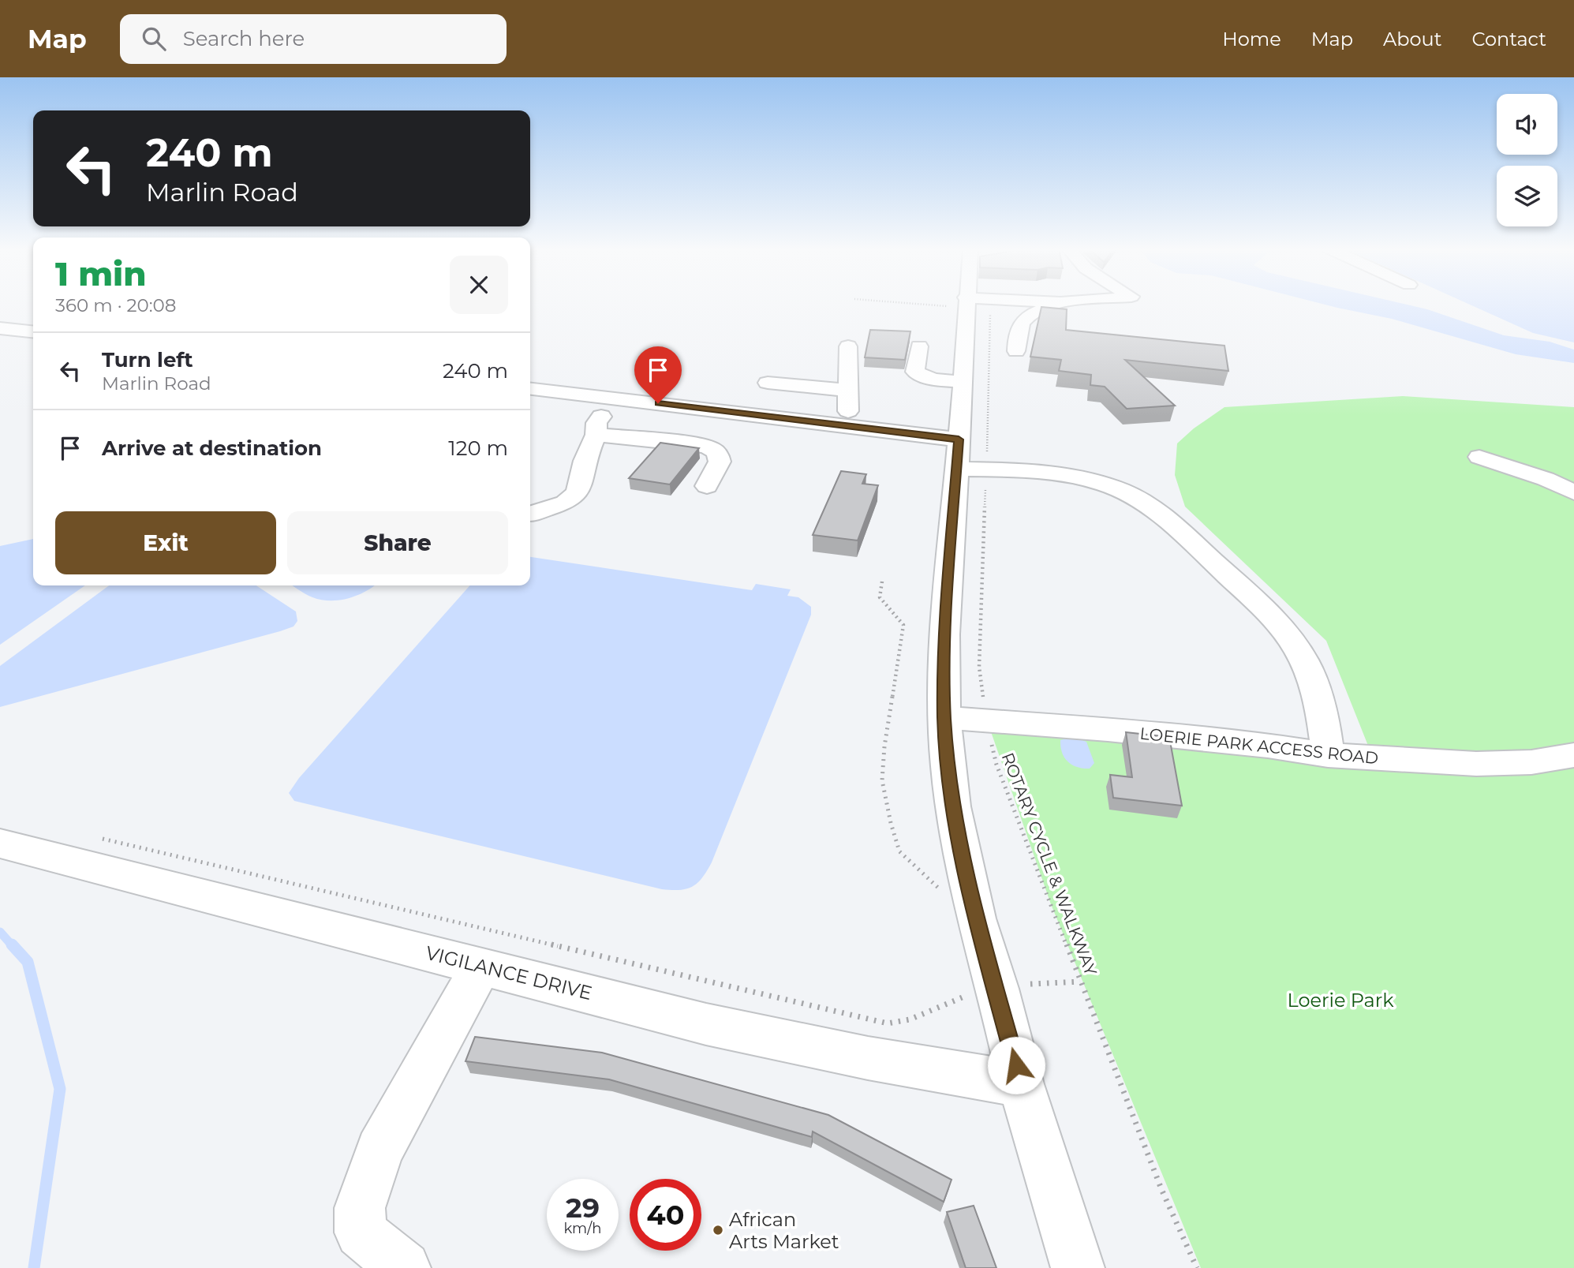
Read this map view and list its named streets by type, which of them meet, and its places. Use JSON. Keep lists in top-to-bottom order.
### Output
{
  "streets": {
    "street": ["LOERIE PARK ACCESS ROAD", "VIGILANCE DRIVE"],
    "path": ["ROTARY CYCLE & WALKWAY"]
  },
  "crossings": [
    ["LOERIE PARK ACCESS ROAD", "ROTARY CYCLE & WALKWAY"]
  ],
  "parks": ["Loerie Park"],
  "places": ["African Arts Market"],
  "page": {
    "header": "Map",
    "search": "Search here",
    "nav": [
      "Home",
      "Map",
      "About",
      "Contact"
    ],
    "turn": ["240 m", "Marlin Road"],
    "heading": ["1 min", "360 m · 20:08"],
    "list": [
      {
        "name": "Turn left",
        "note": "Marlin Road",
        "value": "240 m"
      },
      {
        "name": "Arrive at destination",
        "value": "120 m"
      }
    ],
    "buttons": ["Exit", "Share"],
    "speed": "29 km/h",
    "limit": "40"
  }
}
